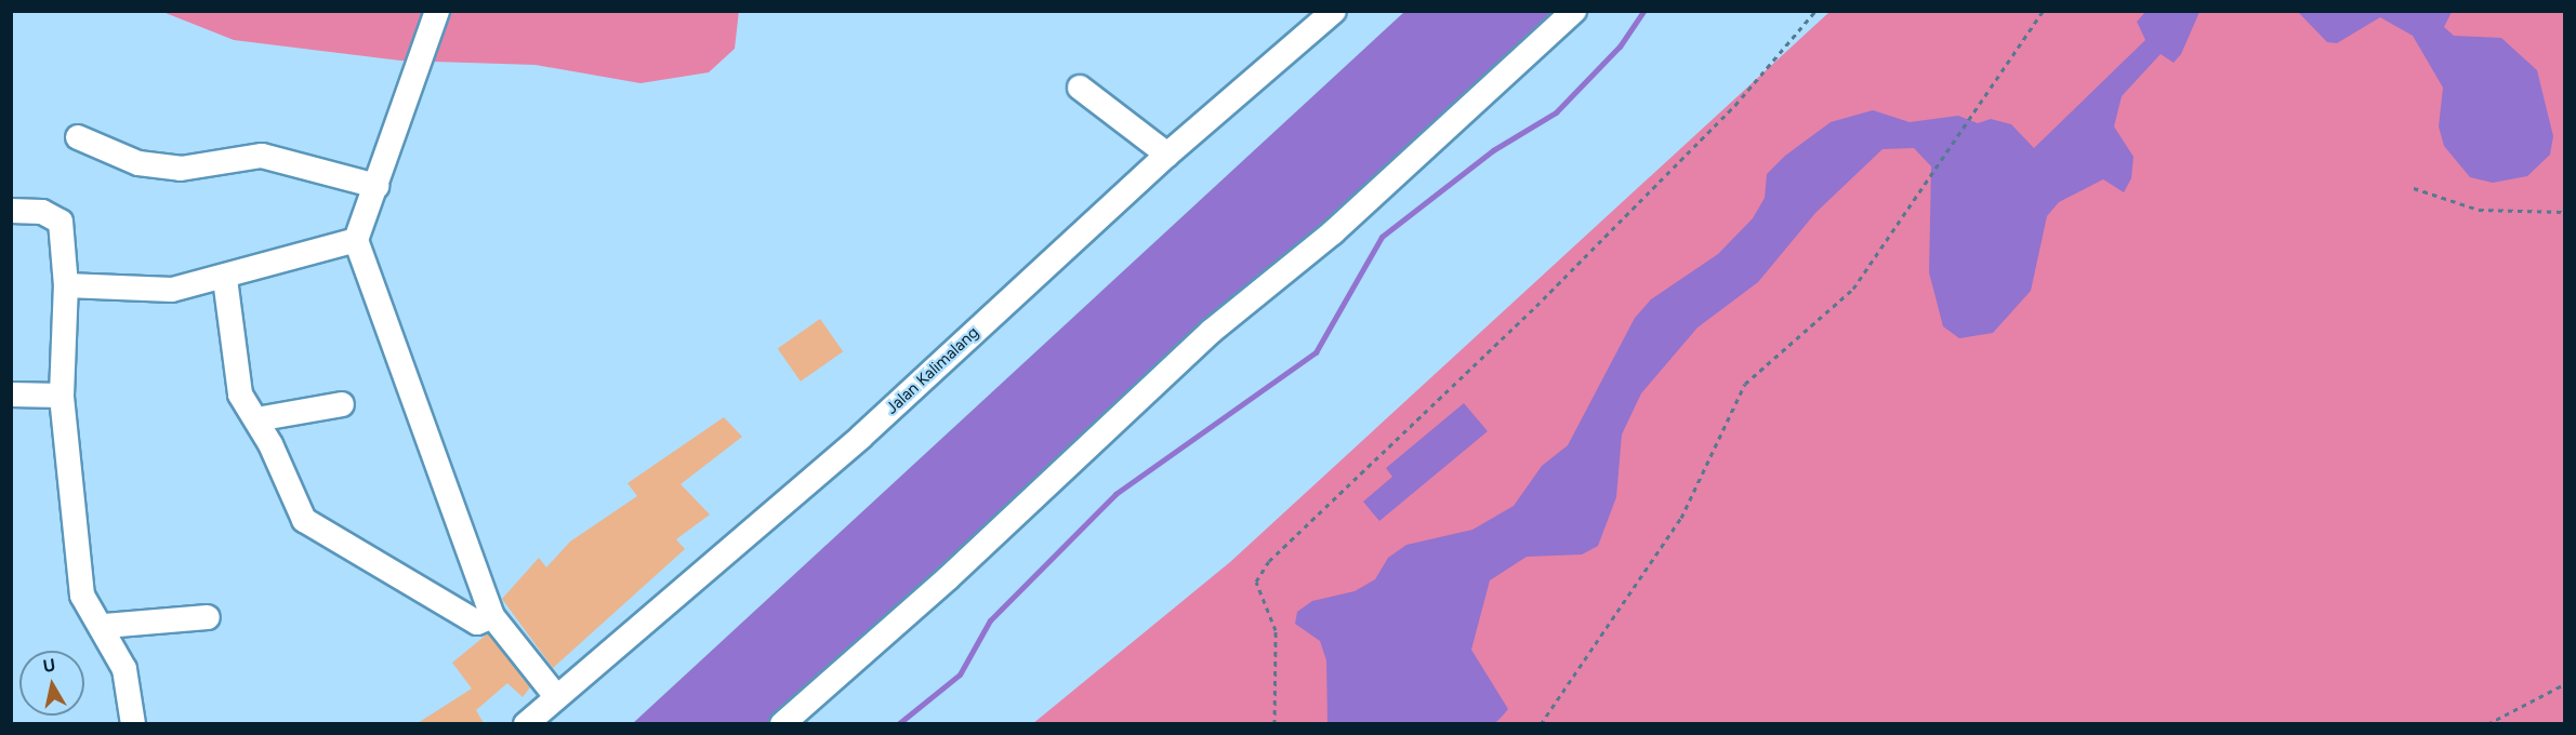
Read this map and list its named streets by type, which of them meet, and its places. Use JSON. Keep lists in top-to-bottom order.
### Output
{
  "streets": {
    "street": ["Jalan Kalimalang"]
  },
  "north": "top"
}
